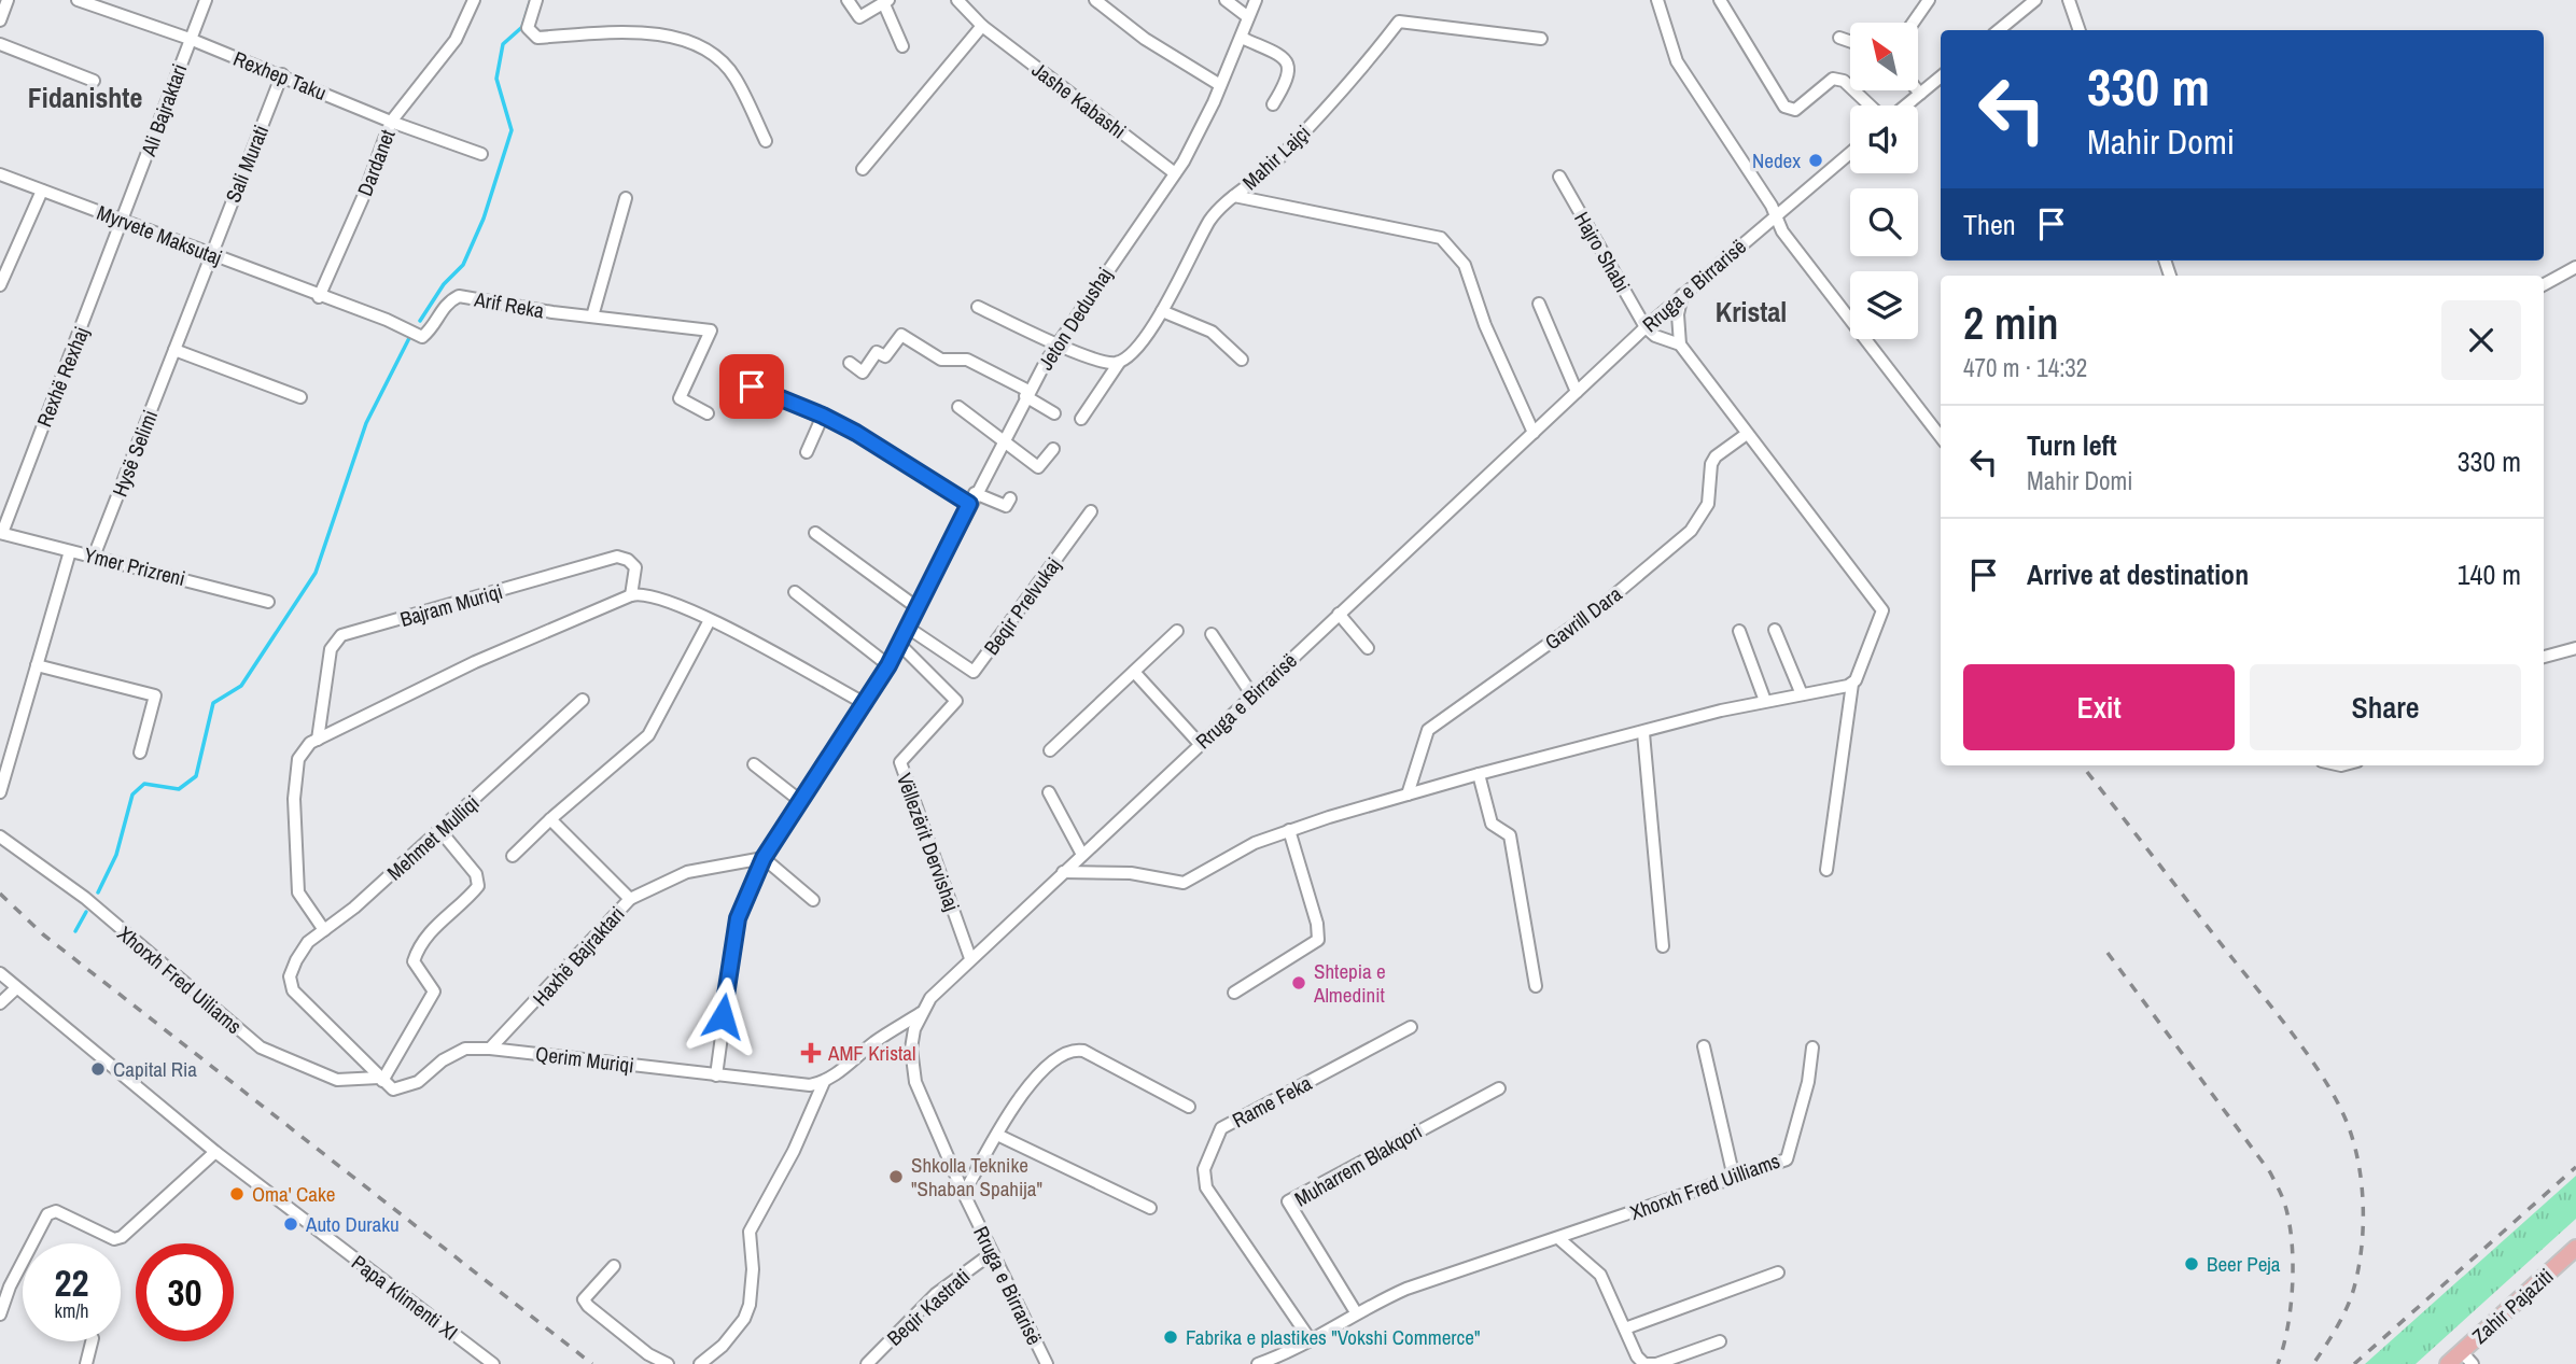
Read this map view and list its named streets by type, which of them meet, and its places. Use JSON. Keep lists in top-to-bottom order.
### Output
{
  "streets": {
    "main road": ["Zahir Pajaziti"],
    "street": [
      "Rexhep Taku",
      "Jashe Kabashi",
      "Ali Bajraktari",
      "Mahir Lajçi",
      "Dardanet",
      "Sali Murati",
      "Myrvete Maksutaj",
      "Hajro Shabi",
      "Rruga e Birrarisë",
      "Arif Reka",
      "Jeton Dedushaj",
      "Rexhë Rexhaj",
      "Hysë Selimi",
      "Ymer Prizreni",
      "Bajram Muriqi",
      "Beqir Prelvukaj",
      "Gavrill Dara",
      "Mehmet Mulliqi",
      "Vëllezërit Dervishaj",
      "Haxhë Bajraktari",
      "Xhorxh Fred Uiliams",
      "Qerim Muriqi",
      "Rame Feka",
      "Muharrem Blakqori",
      "Xhorxh Fred Uilliams",
      "Papa Klimenti XI",
      "Beqir Kastrati"
    ]
  },
  "crossings": [
    ["Rexhep Taku", "Ali Bajraktari"],
    ["Rexhep Taku", "Dardanet"],
    ["Rexhep Taku", "Sali Murati"],
    ["Jashe Kabashi", "Jeton Dedushaj"],
    ["Ali Bajraktari", "Myrvete Maksutaj"],
    ["Ali Bajraktari", "Rexhë Rexhaj"],
    ["Dardanet", "Myrvete Maksutaj"],
    ["Dardanet", "Arif Reka"],
    ["Sali Murati", "Myrvete Maksutaj"],
    ["Sali Murati", "Hysë Selimi"],
    ["Myrvete Maksutaj", "Arif Reka"],
    ["Myrvete Maksutaj", "Rexhë Rexhaj"],
    ["Myrvete Maksutaj", "Hysë Selimi"],
    ["Hajro Shabi", "Rruga e Birrarisë"],
    ["Rruga e Birrarisë", "Vëllezërit Dervishaj"],
    ["Rruga e Birrarisë", "Beqir Kastrati"],
    ["Jeton Dedushaj", "Beqir Prelvukaj"],
    ["Jeton Dedushaj", "Vëllezërit Dervishaj"],
    ["Jeton Dedushaj", "Haxhë Bajraktari"],
    ["Jeton Dedushaj", "Qerim Muriqi"],
    ["Rexhë Rexhaj", "Ymer Prizreni"],
    ["Hysë Selimi", "Ymer Prizreni"],
    ["Bajram Muriqi", "Mehmet Mulliqi"],
    ["Mehmet Mulliqi", "Xhorxh Fred Uiliams"],
    ["Mehmet Mulliqi", "Qerim Muriqi"],
    ["Haxhë Bajraktari", "Qerim Muriqi"],
    ["Xhorxh Fred Uiliams", "Qerim Muriqi"],
    ["Rame Feka", "Xhorxh Fred Uilliams"],
    ["Muharrem Blakqori", "Xhorxh Fred Uilliams"]
  ],
  "districts": ["Fidanishte", "Kristal"],
  "places": {
    "other": [
      "Nedex",
      "Shtepia e Almedinit",
      "Capital Ria",
      "Shkolla Teknike \"Shaban Spahija\"",
      "Oma' Cake",
      "Auto Duraku",
      "Beer Peja",
      "Fabrika e plastikes \"Vokshi Commerce\""
    ],
    "health": ["AMF Kristal"]
  },
  "north": "top left",
  "page": {
    "turn": ["330 m", "Mahir Domi"],
    "then": "Then",
    "heading": ["2 min", "470 m · 14:32"],
    "list": [
      {
        "name": "Turn left",
        "note": "Mahir Domi",
        "value": "330 m"
      },
      {
        "name": "Arrive at destination",
        "value": "140 m"
      }
    ],
    "buttons": ["Exit", "Share"],
    "speed": "22 km/h",
    "limit": "30"
  }
}
